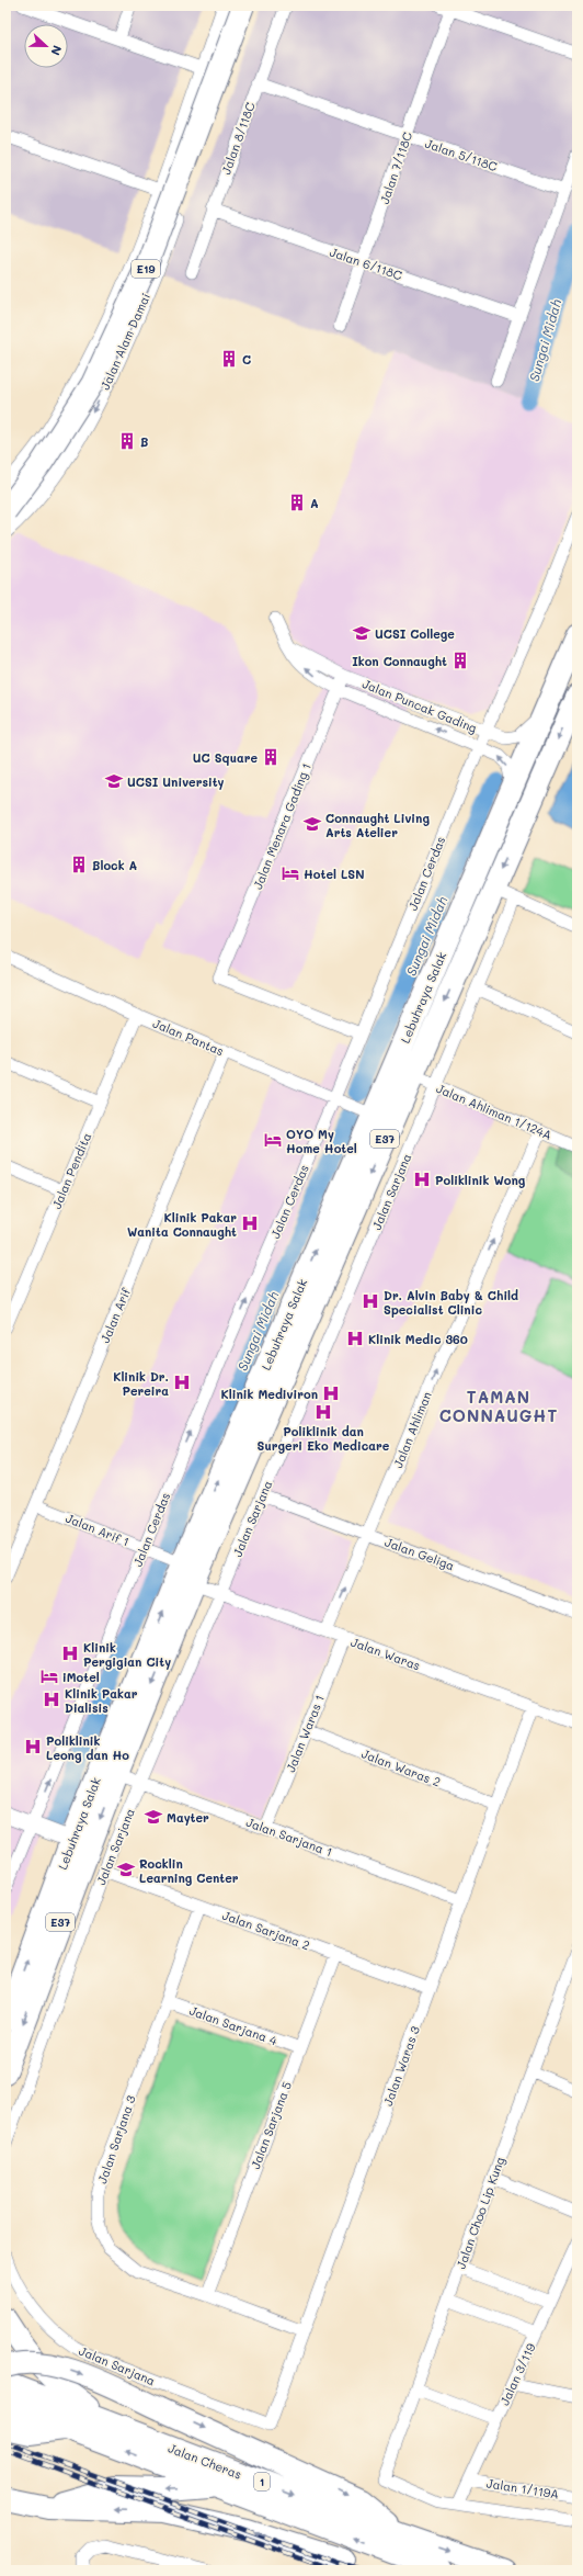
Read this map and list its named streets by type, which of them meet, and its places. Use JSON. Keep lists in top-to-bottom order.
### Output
{
  "streets": {
    "highway": [
      "E19",
      "Lebuhraya Salak",
      "E37",
      "Jalan Cheras",
      "1"
    ],
    "main road": ["Jalan Alam Damai"],
    "street": [
      "Jalan 8/118C",
      "Jalan 5/118C",
      "Jalan 7/118C",
      "Jalan 6/118C",
      "Jalan Puncak Gading",
      "Jalan Menara Gading 1",
      "Jalan Cerdas",
      "Jalan Pantas",
      "Jalan Ahliman 1/124A",
      "Jalan Pendita",
      "Jalan Sarjana",
      "Jalan Arif",
      "Jalan Ahliman",
      "Jalan Arif 1",
      "Jalan Geliga",
      "Jalan Waras",
      "Jalan Waras 1",
      "Jalan Waras 2",
      "Jalan Sarjana 1",
      "Jalan Sarjana 2",
      "Jalan Sarjana 4",
      "Jalan Waras 3",
      "Jalan Sarjana 5",
      "Jalan Sarjana 3",
      "Jalan Choo Lip Kung",
      "Jalan 3/119",
      "Jalan 1/119A"
    ]
  },
  "crossings": [
    ["Jalan 8/118C", "Jalan 5/118C"],
    ["Jalan 8/118C", "Jalan 6/118C"],
    ["Jalan 5/118C", "Jalan 7/118C"],
    ["Jalan 7/118C", "Jalan 6/118C"],
    ["Jalan Puncak Gading", "Jalan Menara Gading 1"],
    ["Jalan Puncak Gading", "Jalan Cerdas"],
    ["Jalan Puncak Gading", "Lebuhraya Salak"],
    ["Jalan Menara Gading 1", "Jalan Cerdas"],
    ["Jalan Cerdas", "Jalan Pantas"],
    ["Jalan Cerdas", "Jalan Arif 1"],
    ["Lebuhraya Salak", "Jalan Pantas"],
    ["Lebuhraya Salak", "Jalan Ahliman 1/124A"],
    ["Lebuhraya Salak", "Jalan Arif 1"],
    ["Lebuhraya Salak", "Jalan Waras"],
    ["Lebuhraya Salak", "Jalan Sarjana 1"],
    ["Jalan Pantas", "Jalan Pendita"],
    ["Jalan Pantas", "Jalan Arif"],
    ["Jalan Ahliman 1/124A", "Jalan Sarjana"],
    ["Jalan Ahliman 1/124A", "Jalan Ahliman"],
    ["Jalan Sarjana", "Jalan Geliga"],
    ["Jalan Sarjana", "Jalan Waras"],
    ["Jalan Sarjana", "Jalan Sarjana 1"],
    ["Jalan Sarjana", "Jalan Sarjana 2"],
    ["Jalan Sarjana", "Jalan Waras 3"],
    ["Jalan Arif", "Jalan Arif 1"],
    ["Jalan Ahliman", "Jalan Geliga"],
    ["Jalan Ahliman", "Jalan Waras"],
    ["Jalan Waras", "Jalan Waras 1"],
    ["Jalan Waras", "Jalan Waras 3"],
    ["Jalan Waras 1", "Jalan Waras 2"],
    ["Jalan Waras 1", "Jalan Sarjana 1"],
    ["Jalan Waras 2", "Jalan Waras 3"],
    ["Jalan Sarjana 1", "Jalan Waras 3"],
    ["Jalan Sarjana 2", "Jalan Waras 3"],
    ["Jalan Sarjana 2", "Jalan Sarjana 5"],
    ["Jalan Sarjana 2", "Jalan Sarjana 3"],
    ["Jalan Sarjana 4", "Jalan Sarjana 5"],
    ["Jalan Sarjana 4", "Jalan Sarjana 3"],
    ["Jalan Waras 3", "Jalan Sarjana 3"],
    ["Jalan Sarjana 5", "Jalan Sarjana 3"],
    ["Jalan Choo Lip Kung", "Jalan 3/119"],
    ["Jalan 3/119", "Jalan 1/119A"]
  ],
  "one_way": ["Jalan Cerdas", "Jalan Ahliman"],
  "districts": ["TAMAN CONNAUGHT"],
  "water": ["Sungai Midah"],
  "places": {
    "building": [
      "C",
      "B",
      "A",
      "Ikon Connaught",
      "UC Square",
      "Block A"
    ],
    "school or university": [
      "UCSI College",
      "UCSI University",
      "Connaught Living Arts Atelier",
      "Mayter",
      "Rocklin Learning Center"
    ],
    "hotel": ["Hotel LSN", "OYO My Home Hotel", "iMotel"],
    "hospital": [
      "Poliklinik Wong",
      "Klinik Pakar Wanita Connaught",
      "Dr. Alvin Baby & Child Specialist Clinic",
      "Klinik Medic 360",
      "Klinik Dr. Pereira",
      "Klinik Mediviron",
      "Poliklinik dan Surgeri Eko Medicare",
      "Klinik Pergigian City",
      "Klinik Pakar Dialisis",
      "Poliklinik Leong dan Ho"
    ]
  },
  "north": "right"
}
